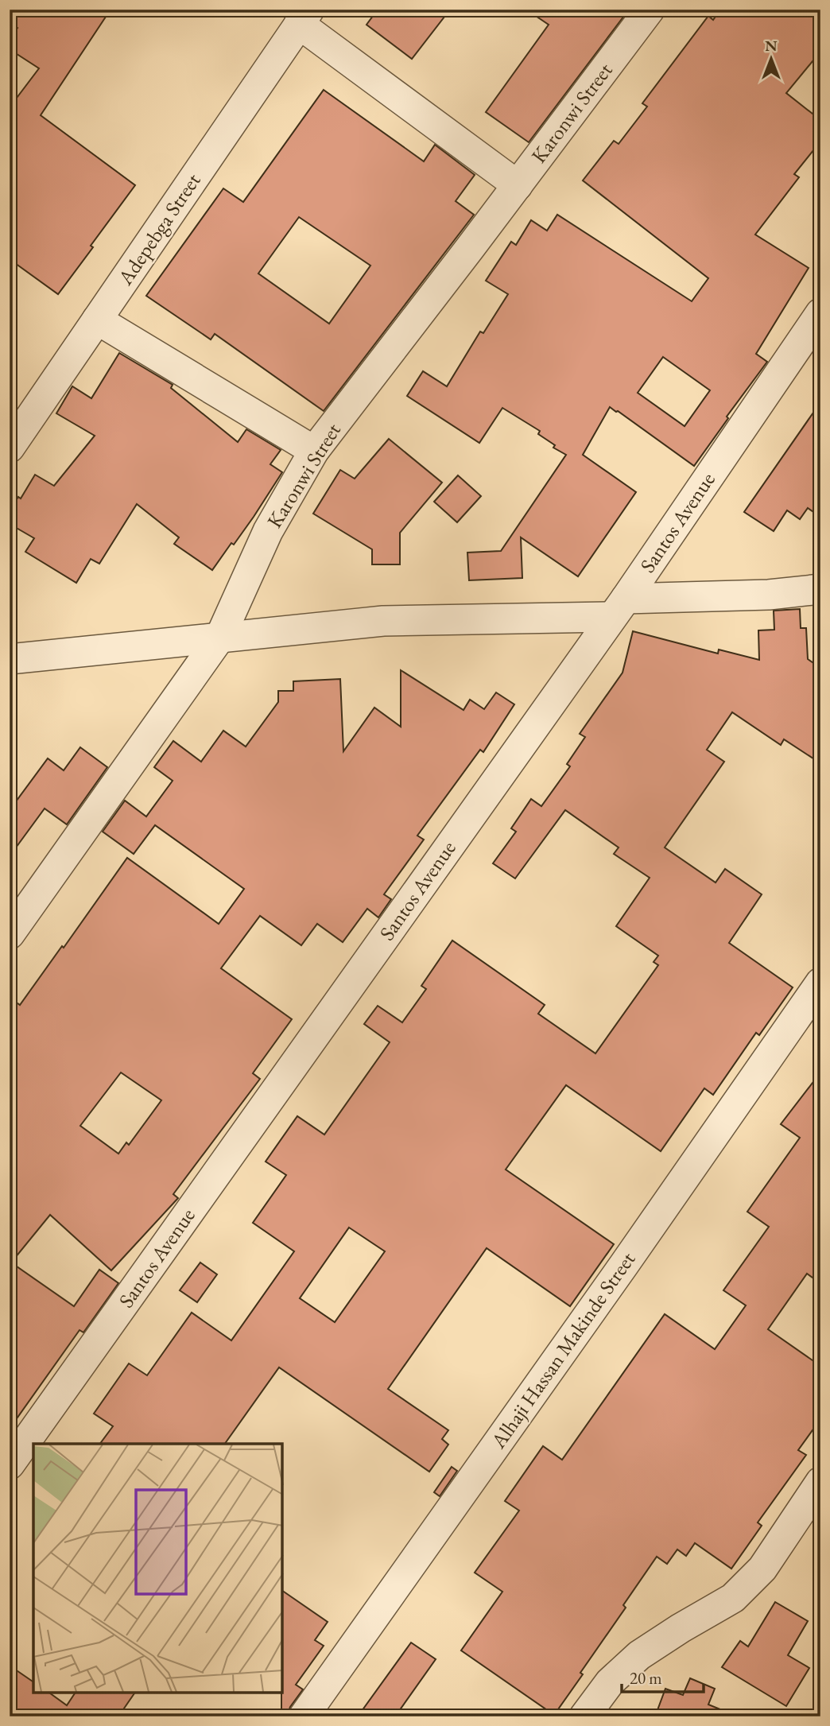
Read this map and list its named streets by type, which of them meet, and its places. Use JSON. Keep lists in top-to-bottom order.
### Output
{
  "streets": {
    "street": [
      "Karonwi Street",
      "Adepebga Street",
      "Santos Avenue",
      "Alhaji Hassan Makinde Street"
    ]
  },
  "scale_bar": "20 m",
  "north": "top"
}
